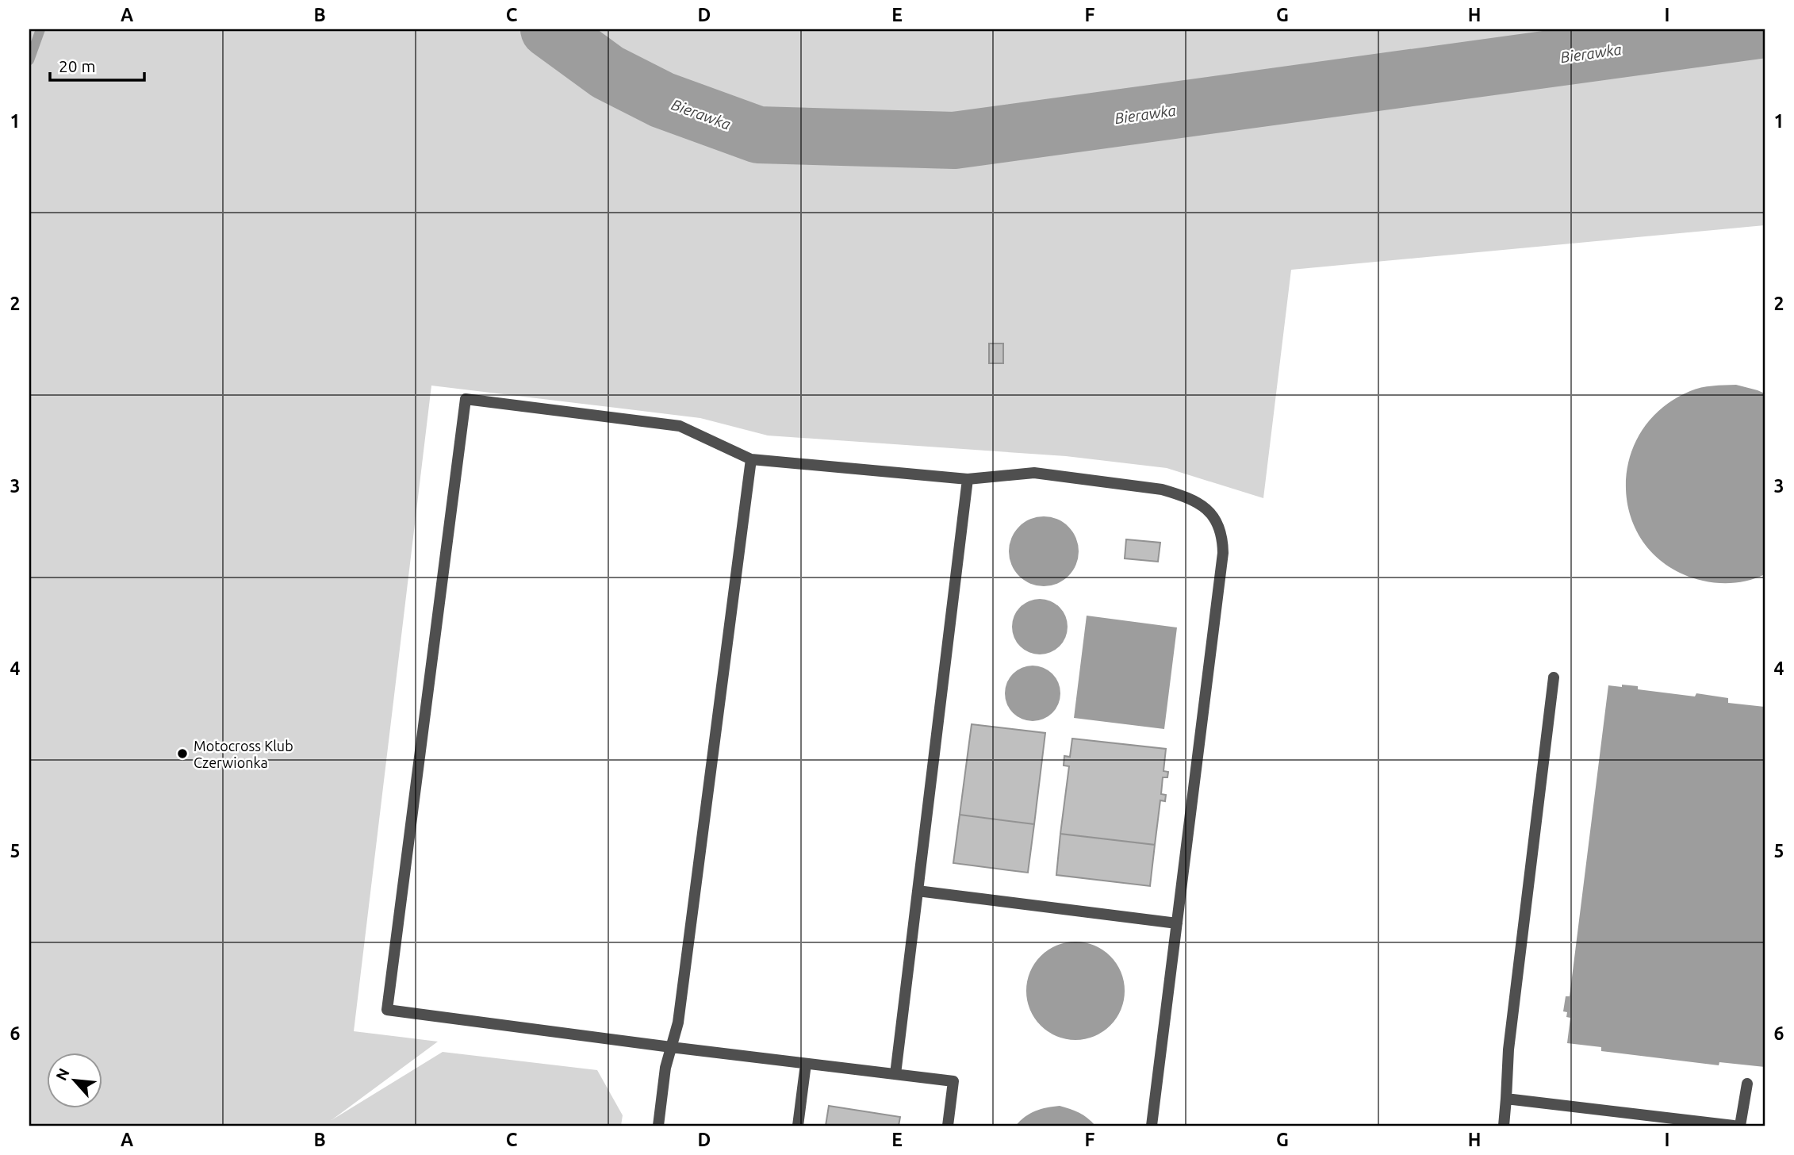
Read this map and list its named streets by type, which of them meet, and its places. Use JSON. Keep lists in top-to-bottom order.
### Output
{
  "water": ["Bierawka"],
  "places": ["Motocross Klub Czerwionka"],
  "scale_bar": "20 m",
  "north": "top left",
  "grid": {
    "columns": [
      "A",
      "B",
      "C",
      "D",
      "E",
      "F",
      "G",
      "H",
      "I"
    ],
    "rows": [
      "1",
      "2",
      "3",
      "4",
      "5",
      "6"
    ]
  }
}
